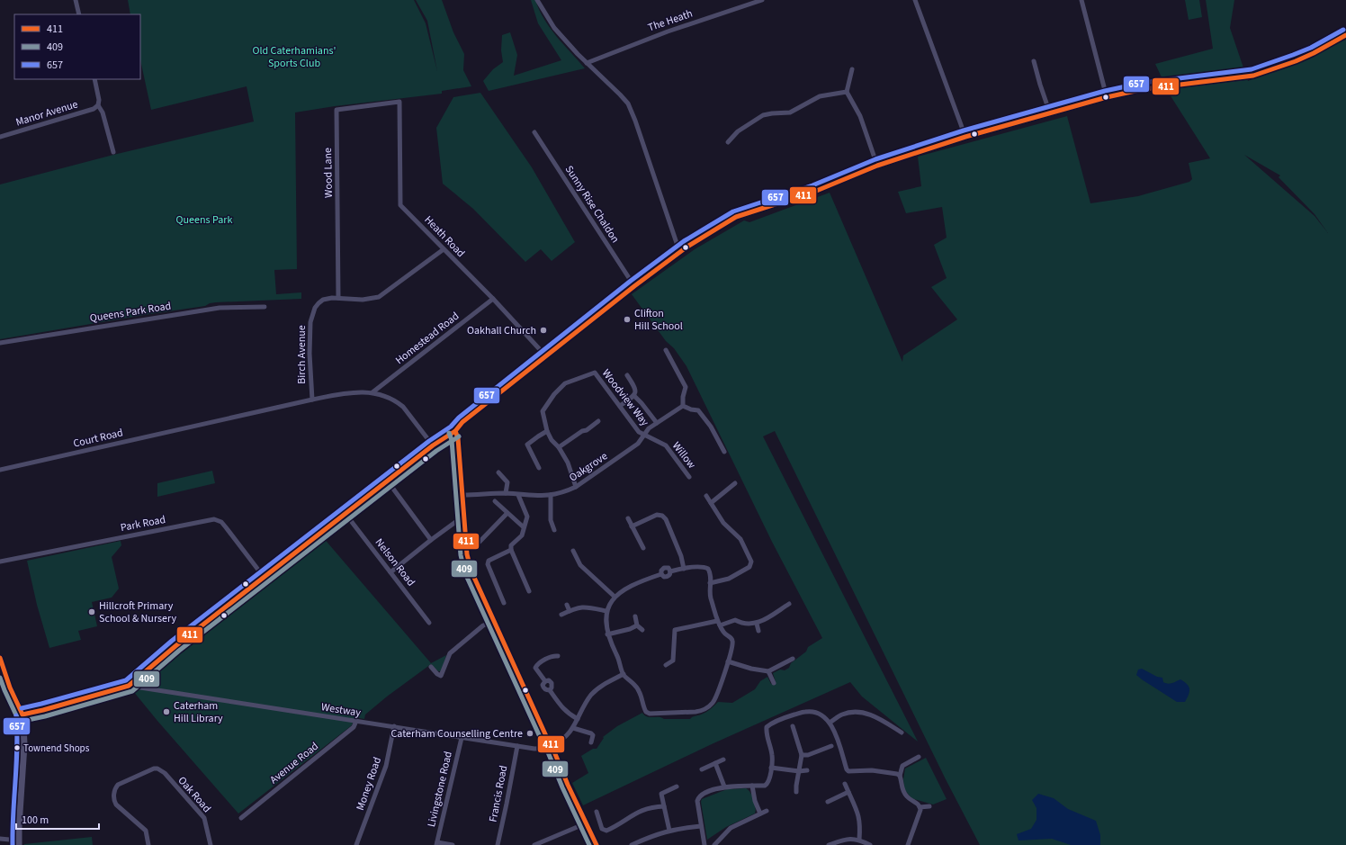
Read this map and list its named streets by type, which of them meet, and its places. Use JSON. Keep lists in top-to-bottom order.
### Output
{
  "streets": {
    "street": [
      "The Heath",
      "Manor Avenue",
      "Wood Lane",
      "Sunny Rise Chaldon",
      "Heath Road",
      "Queens Park Road",
      "Homestead Road",
      "Birch Avenue",
      "Woodview Way",
      "Court Road",
      "Willow",
      "Oakgrove",
      "Park Road",
      "Nelson Road",
      "Westway",
      "Avenue Road",
      "Money Road",
      "Livingstone Road",
      "Francis Road",
      "Oak Road"
    ]
  },
  "crossings": [
    ["Wood Lane", "Heath Road"],
    ["Wood Lane", "Birch Avenue"],
    ["Heath Road", "Homestead Road"],
    ["Heath Road", "Birch Avenue"],
    ["Homestead Road", "Court Road"],
    ["Birch Avenue", "Court Road"],
    ["Woodview Way", "Willow"],
    ["Woodview Way", "Oakgrove"],
    ["Willow", "Oakgrove"],
    ["Westway", "Avenue Road"],
    ["Westway", "Money Road"],
    ["Westway", "Livingstone Road"],
    ["Westway", "Francis Road"]
  ],
  "parks": ["Old Caterhamians' Sports Club", "Queens Park"],
  "places": [
    "Clifton Hill School",
    "Oakhall Church",
    "Hillcroft Primary School & Nursery",
    "Caterham Hill Library",
    "Caterham Counselling Centre",
    "Townend Shops"
  ],
  "lines": ["transit line 657", "transit line 411", "transit line 409"],
  "legend": ["411", "409", "657"],
  "scale_bar": "100 m"
}
